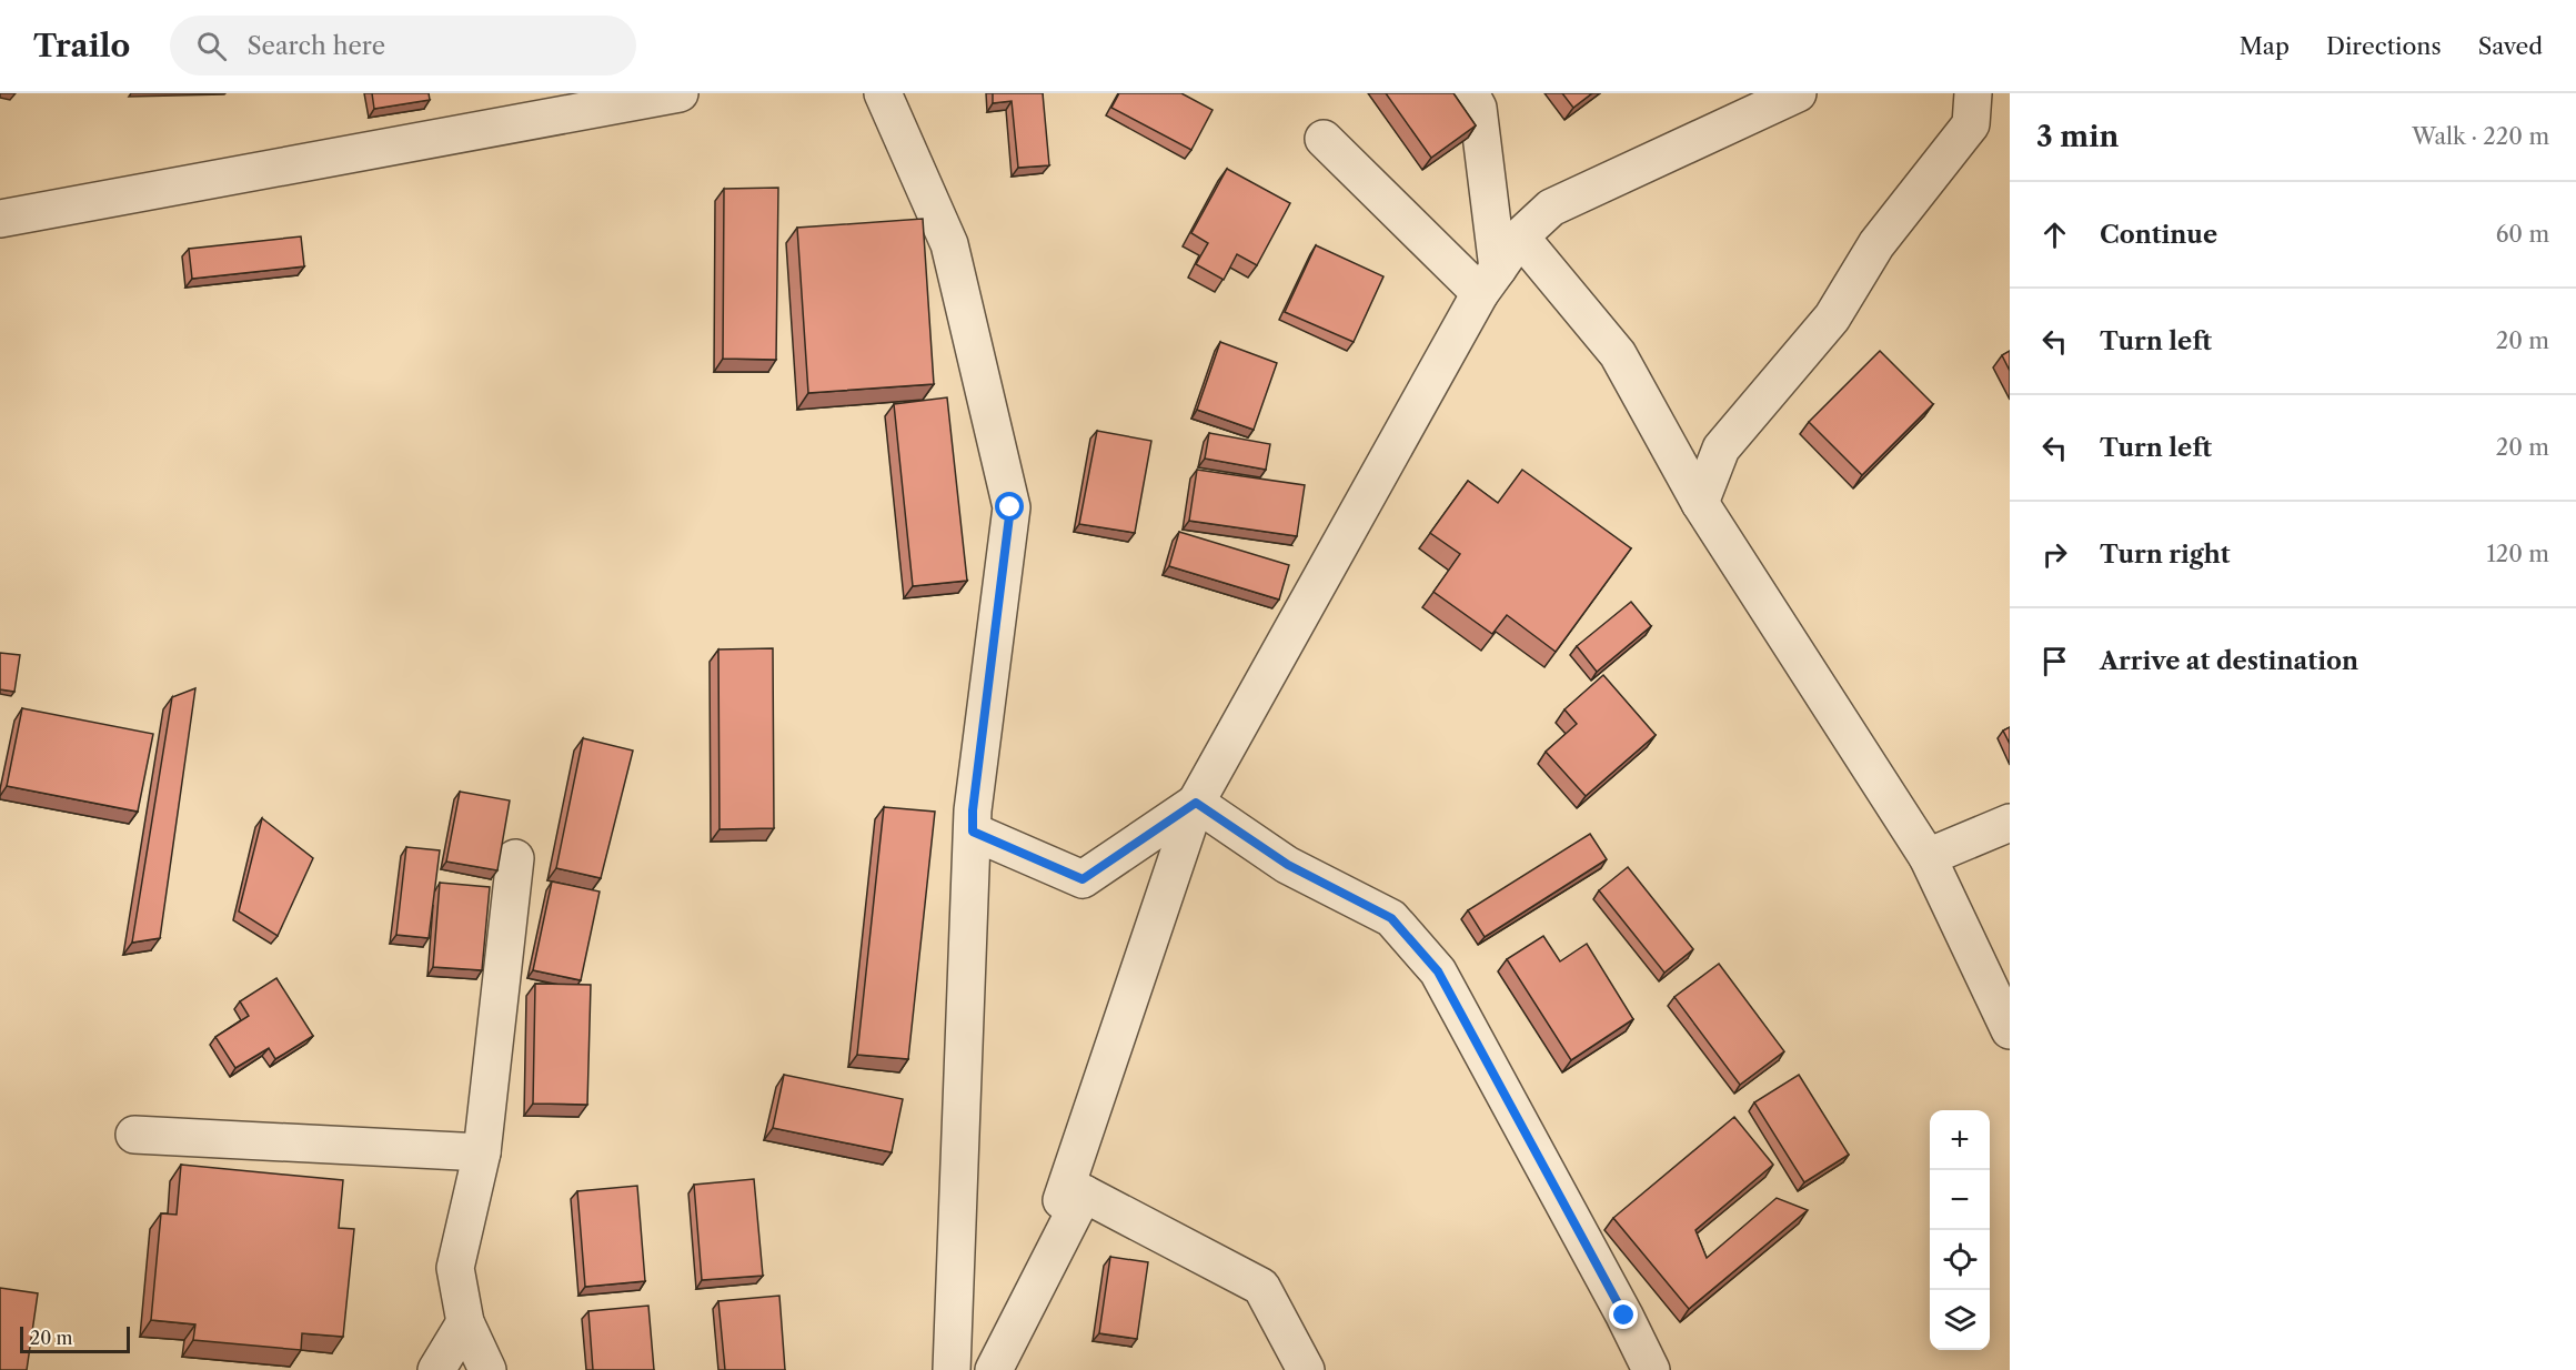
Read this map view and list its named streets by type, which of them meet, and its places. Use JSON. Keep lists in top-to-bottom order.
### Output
{
  "scale_bar": "20 m",
  "page": {
    "header": "Trailo",
    "search": "Search here",
    "nav": ["Map", "Directions", "Saved"],
    "heading": ["3 min", "Walk · 220 m"],
    "list": [
      ["Continue", "60 m"],
      ["Turn left", "20 m"],
      ["Turn left", "20 m"],
      ["Turn right", "120 m"],
      "Arrive at destination"
    ],
    "map_buttons": ["+", "−"],
    "scale": "20 m"
  }
}
